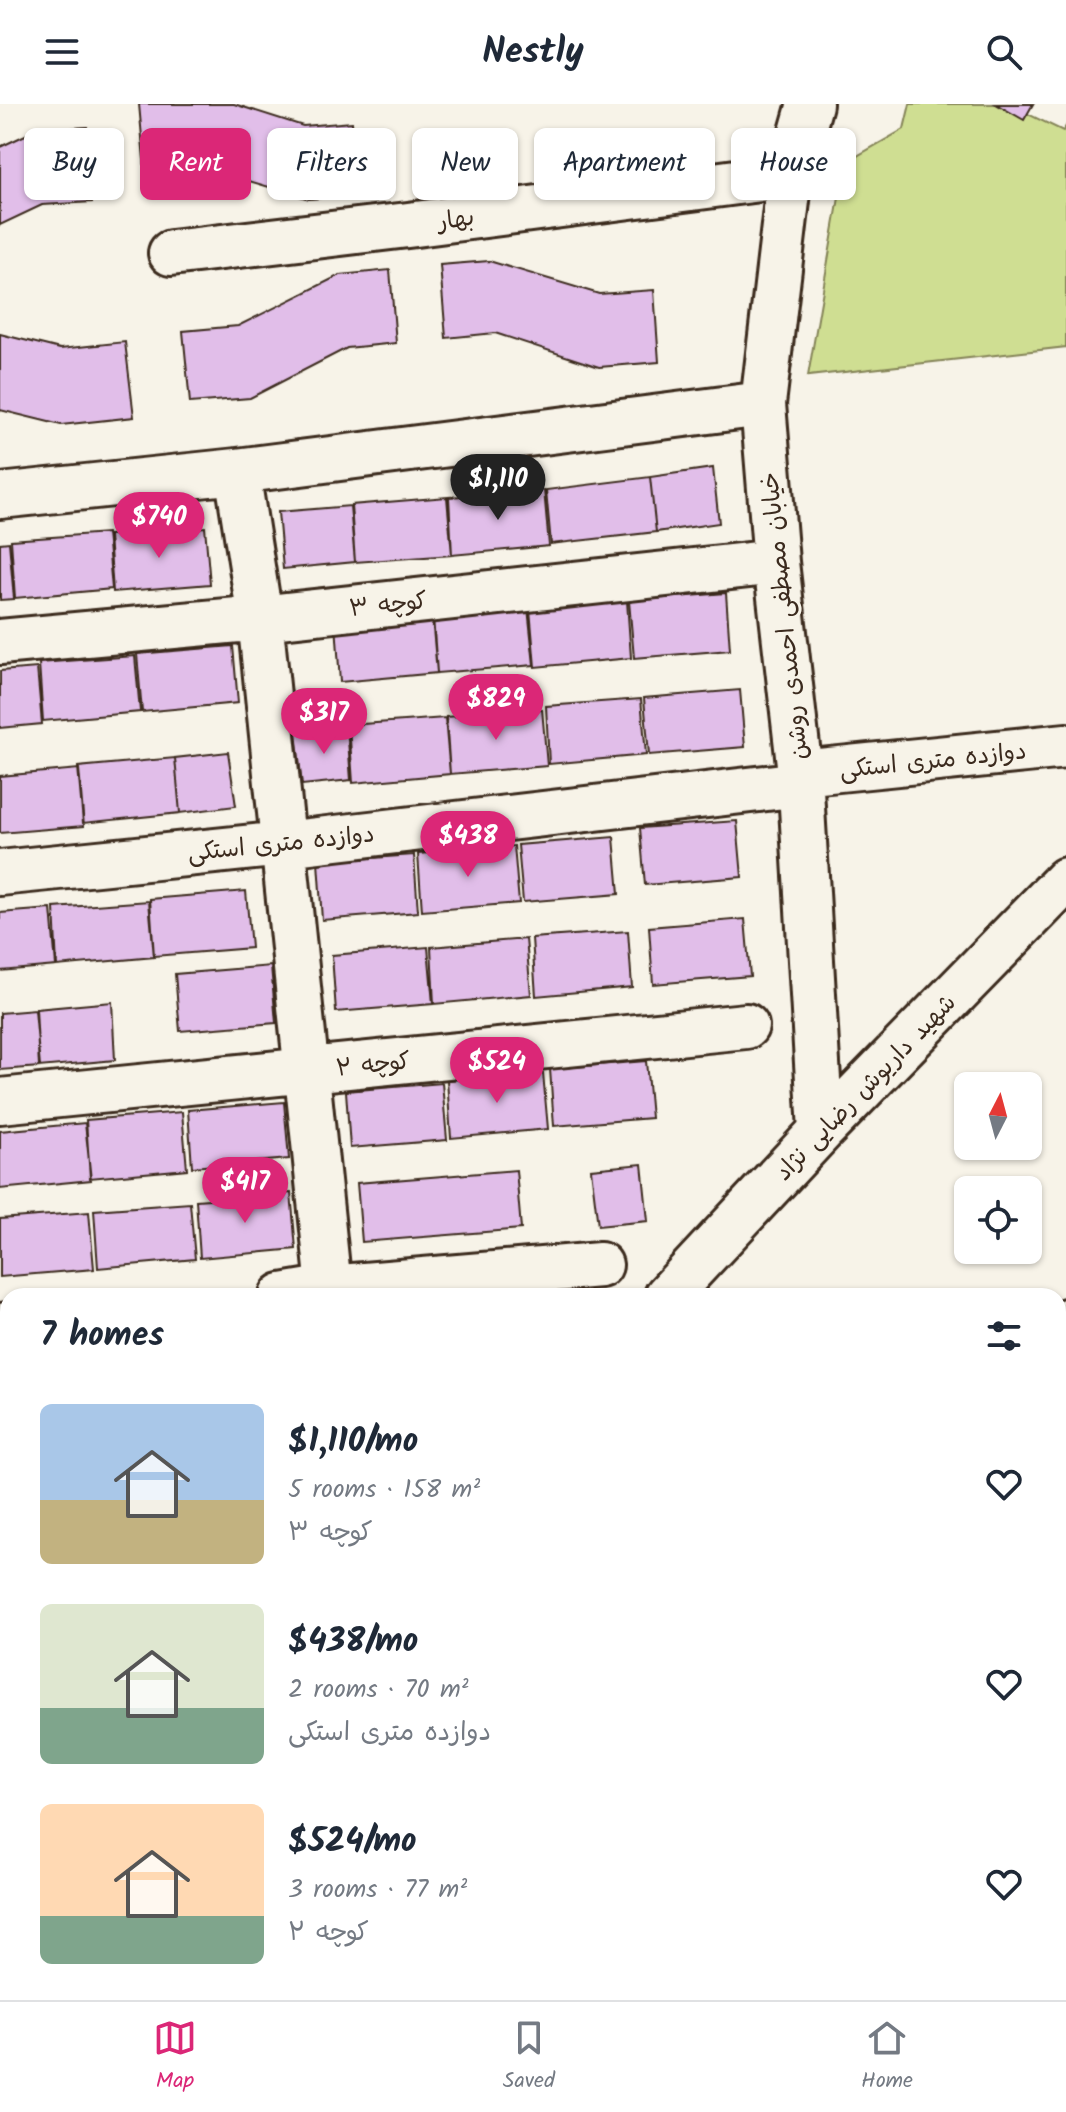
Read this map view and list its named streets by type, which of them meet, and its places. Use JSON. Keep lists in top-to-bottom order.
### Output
{
  "streets": {
    "street": [
      "بهار",
      "کوچه ۳",
      "خیابان مصطفی احمدی روشن",
      "دوازده متری استکی",
      "کوچه ۲",
      "شهید داریوش رضایی نژاد"
    ]
  },
  "crossings": [
    ["کوچه ۳", "خیابان مصطفی احمدی روشن"],
    ["خیابان مصطفی احمدی روشن", "دوازده متری استکی"],
    ["خیابان مصطفی احمدی روشن", "شهید داریوش رضایی نژاد"]
  ],
  "north": "top",
  "page": {
    "header": "Nestly",
    "chip": [
      "Buy",
      "Rent",
      "Filters",
      "New",
      "Apartment",
      "House"
    ],
    "price": [
      "$1,110",
      "$740",
      "$829",
      "$317",
      "$438",
      "$524",
      "$417"
    ],
    "heading": "7 homes",
    "list": [
      {
        "name": "$1,110/mo",
        "note": "5 rooms · 158 m² · کوچه ۳"
      },
      {
        "name": "$438/mo",
        "note": "2 rooms · 70 m² · دوازده متری استکی"
      },
      {
        "name": "$524/mo",
        "note": "3 rooms · 77 m² · کوچه ۲"
      }
    ],
    "tabs": ["Map", "Saved", "Home"]
  }
}
